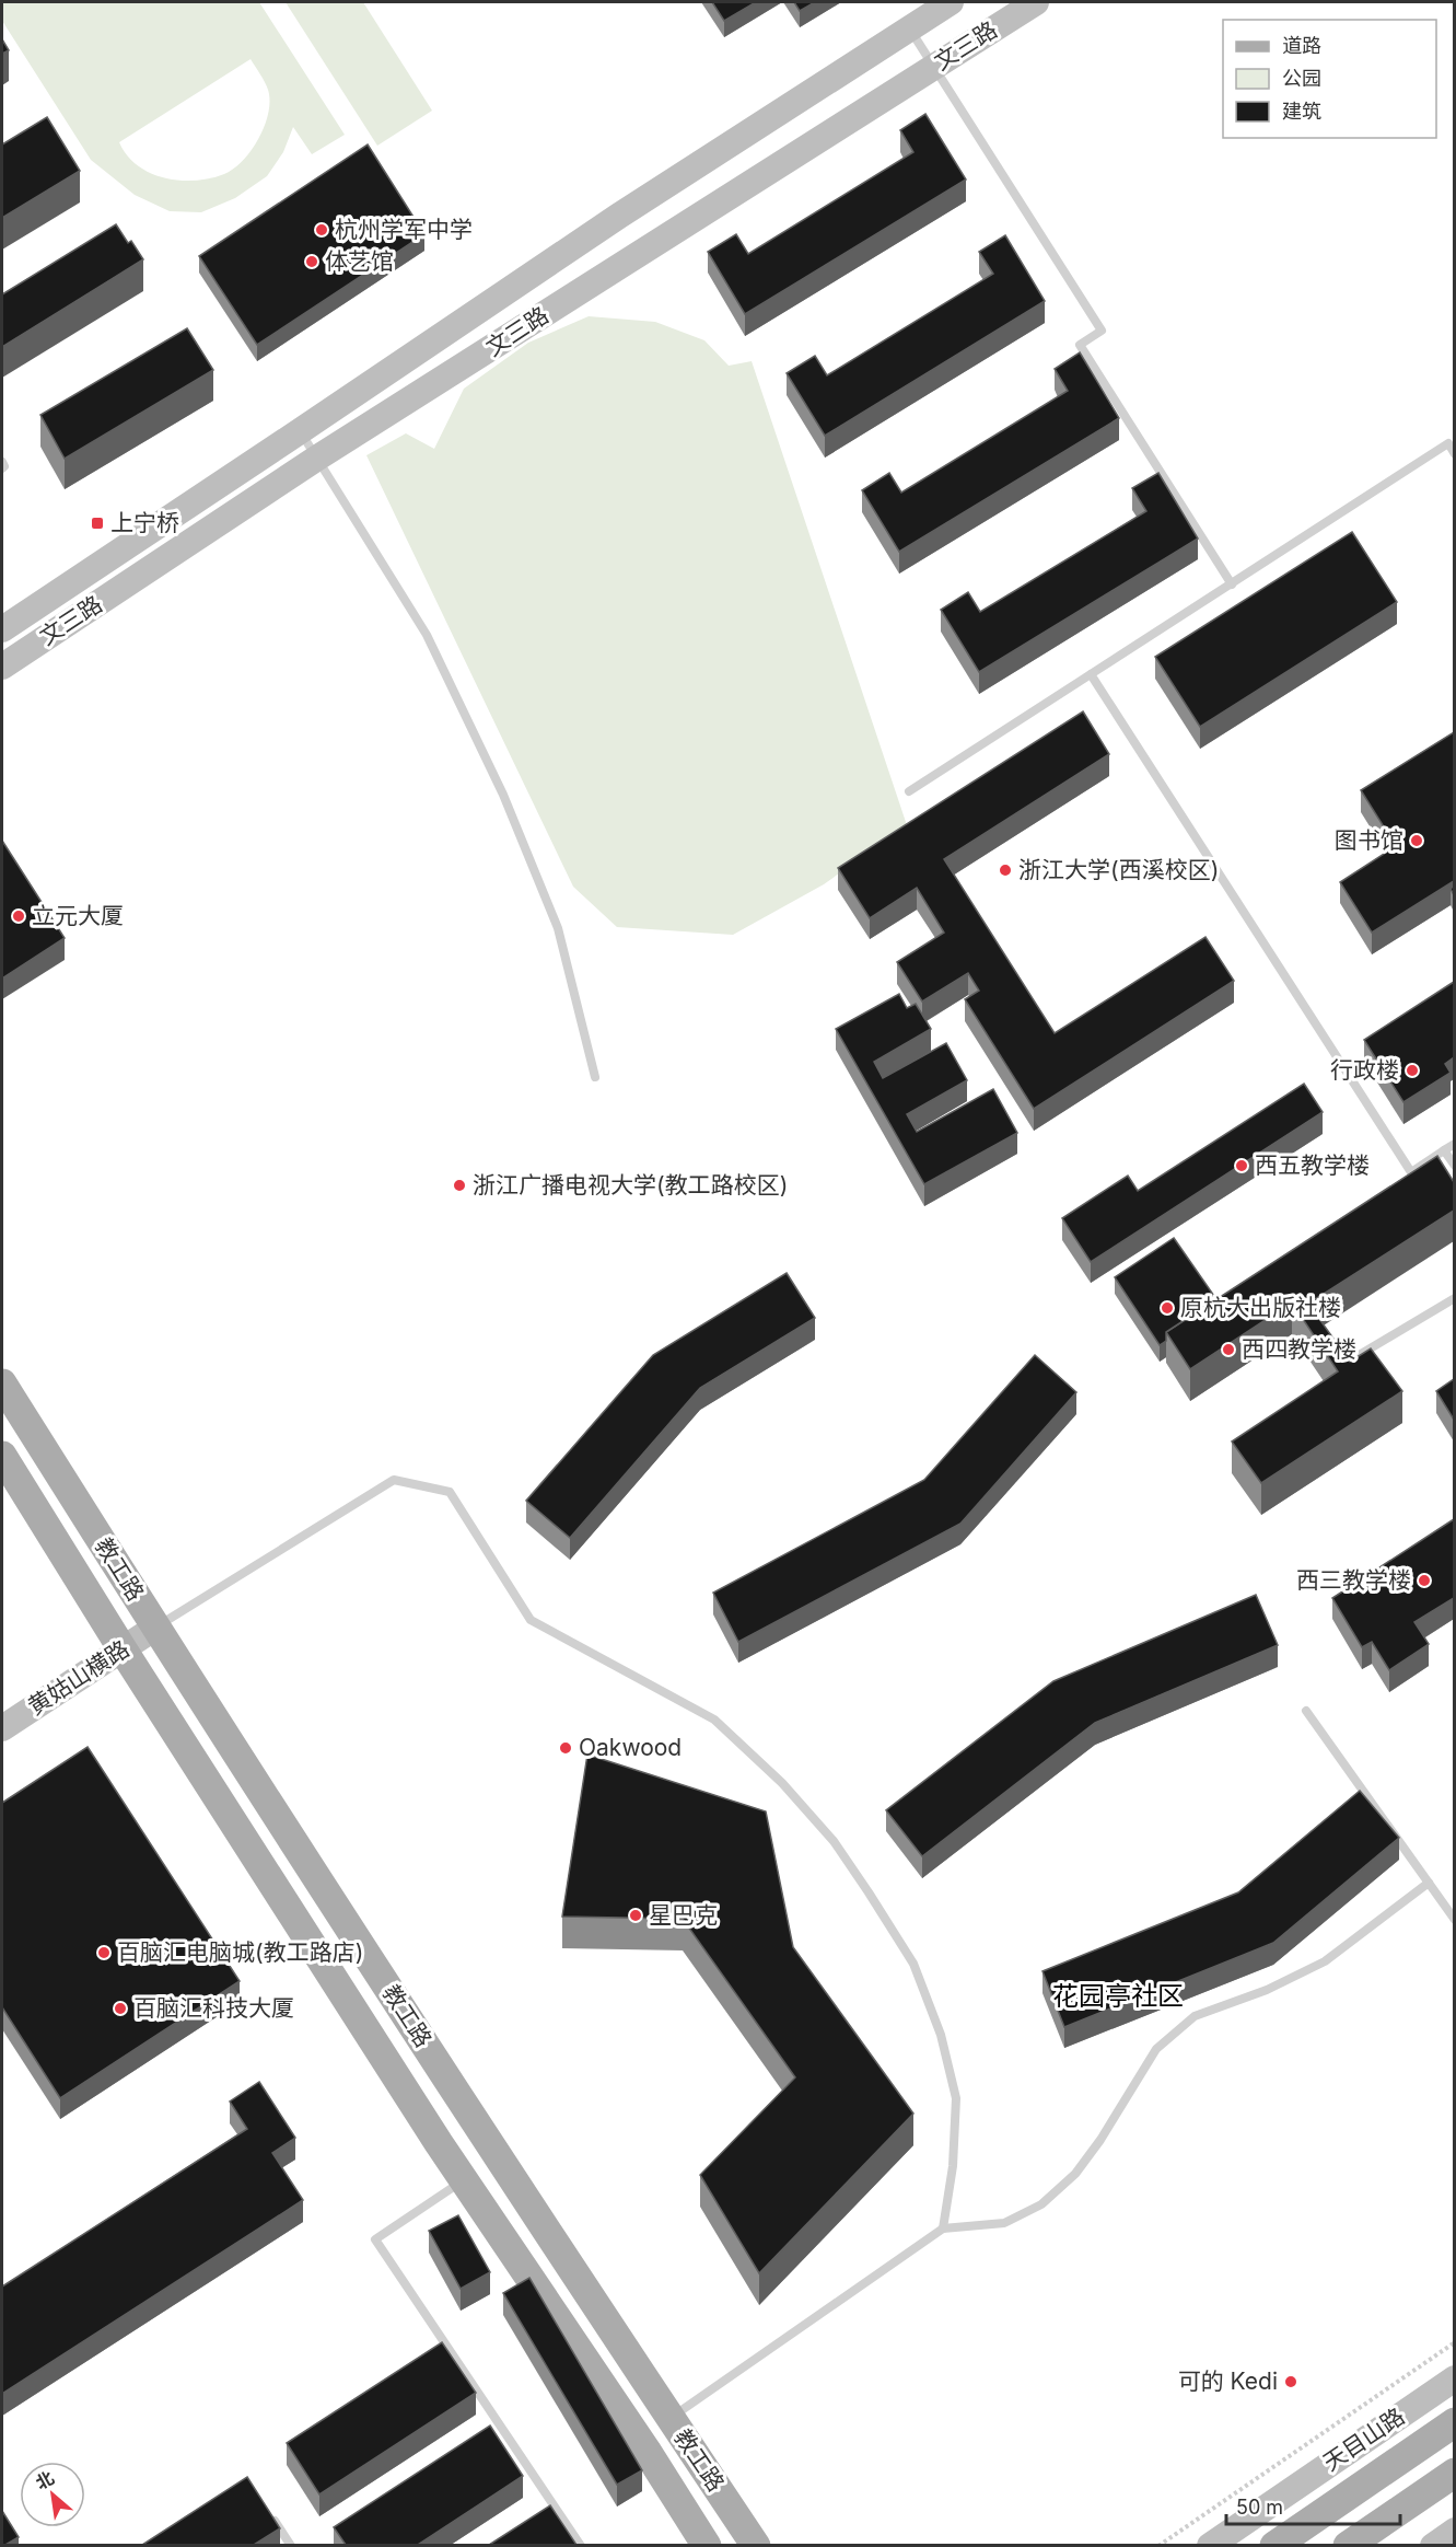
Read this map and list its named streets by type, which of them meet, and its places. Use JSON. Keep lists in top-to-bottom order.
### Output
{
  "streets": {
    "main road": [
      "文三路",
      "教工路",
      "黄姑山横路",
      "天目山路"
    ]
  },
  "crossings": [
    ["教工路", "黄姑山横路"]
  ],
  "districts": ["花园亭社区"],
  "places": {
    "other": [
      "杭州学军中学",
      "体艺馆",
      "图书馆",
      "浙江大学(西溪校区)",
      "立元大厦",
      "行政楼",
      "西五教学楼",
      "浙江广播电视大学(教工路校区)",
      "原杭大出版社楼",
      "西四教学楼",
      "西三教学楼",
      "Oakwood",
      "星巴克",
      "百脑汇电脑城(教工路店)",
      "百脑汇科技大厦",
      "可的 Kedi"
    ],
    "transit": ["上宁桥"]
  },
  "legend": ["道路", "公园", "建筑"],
  "scale_bar": "50 m",
  "north": "top left"
}
